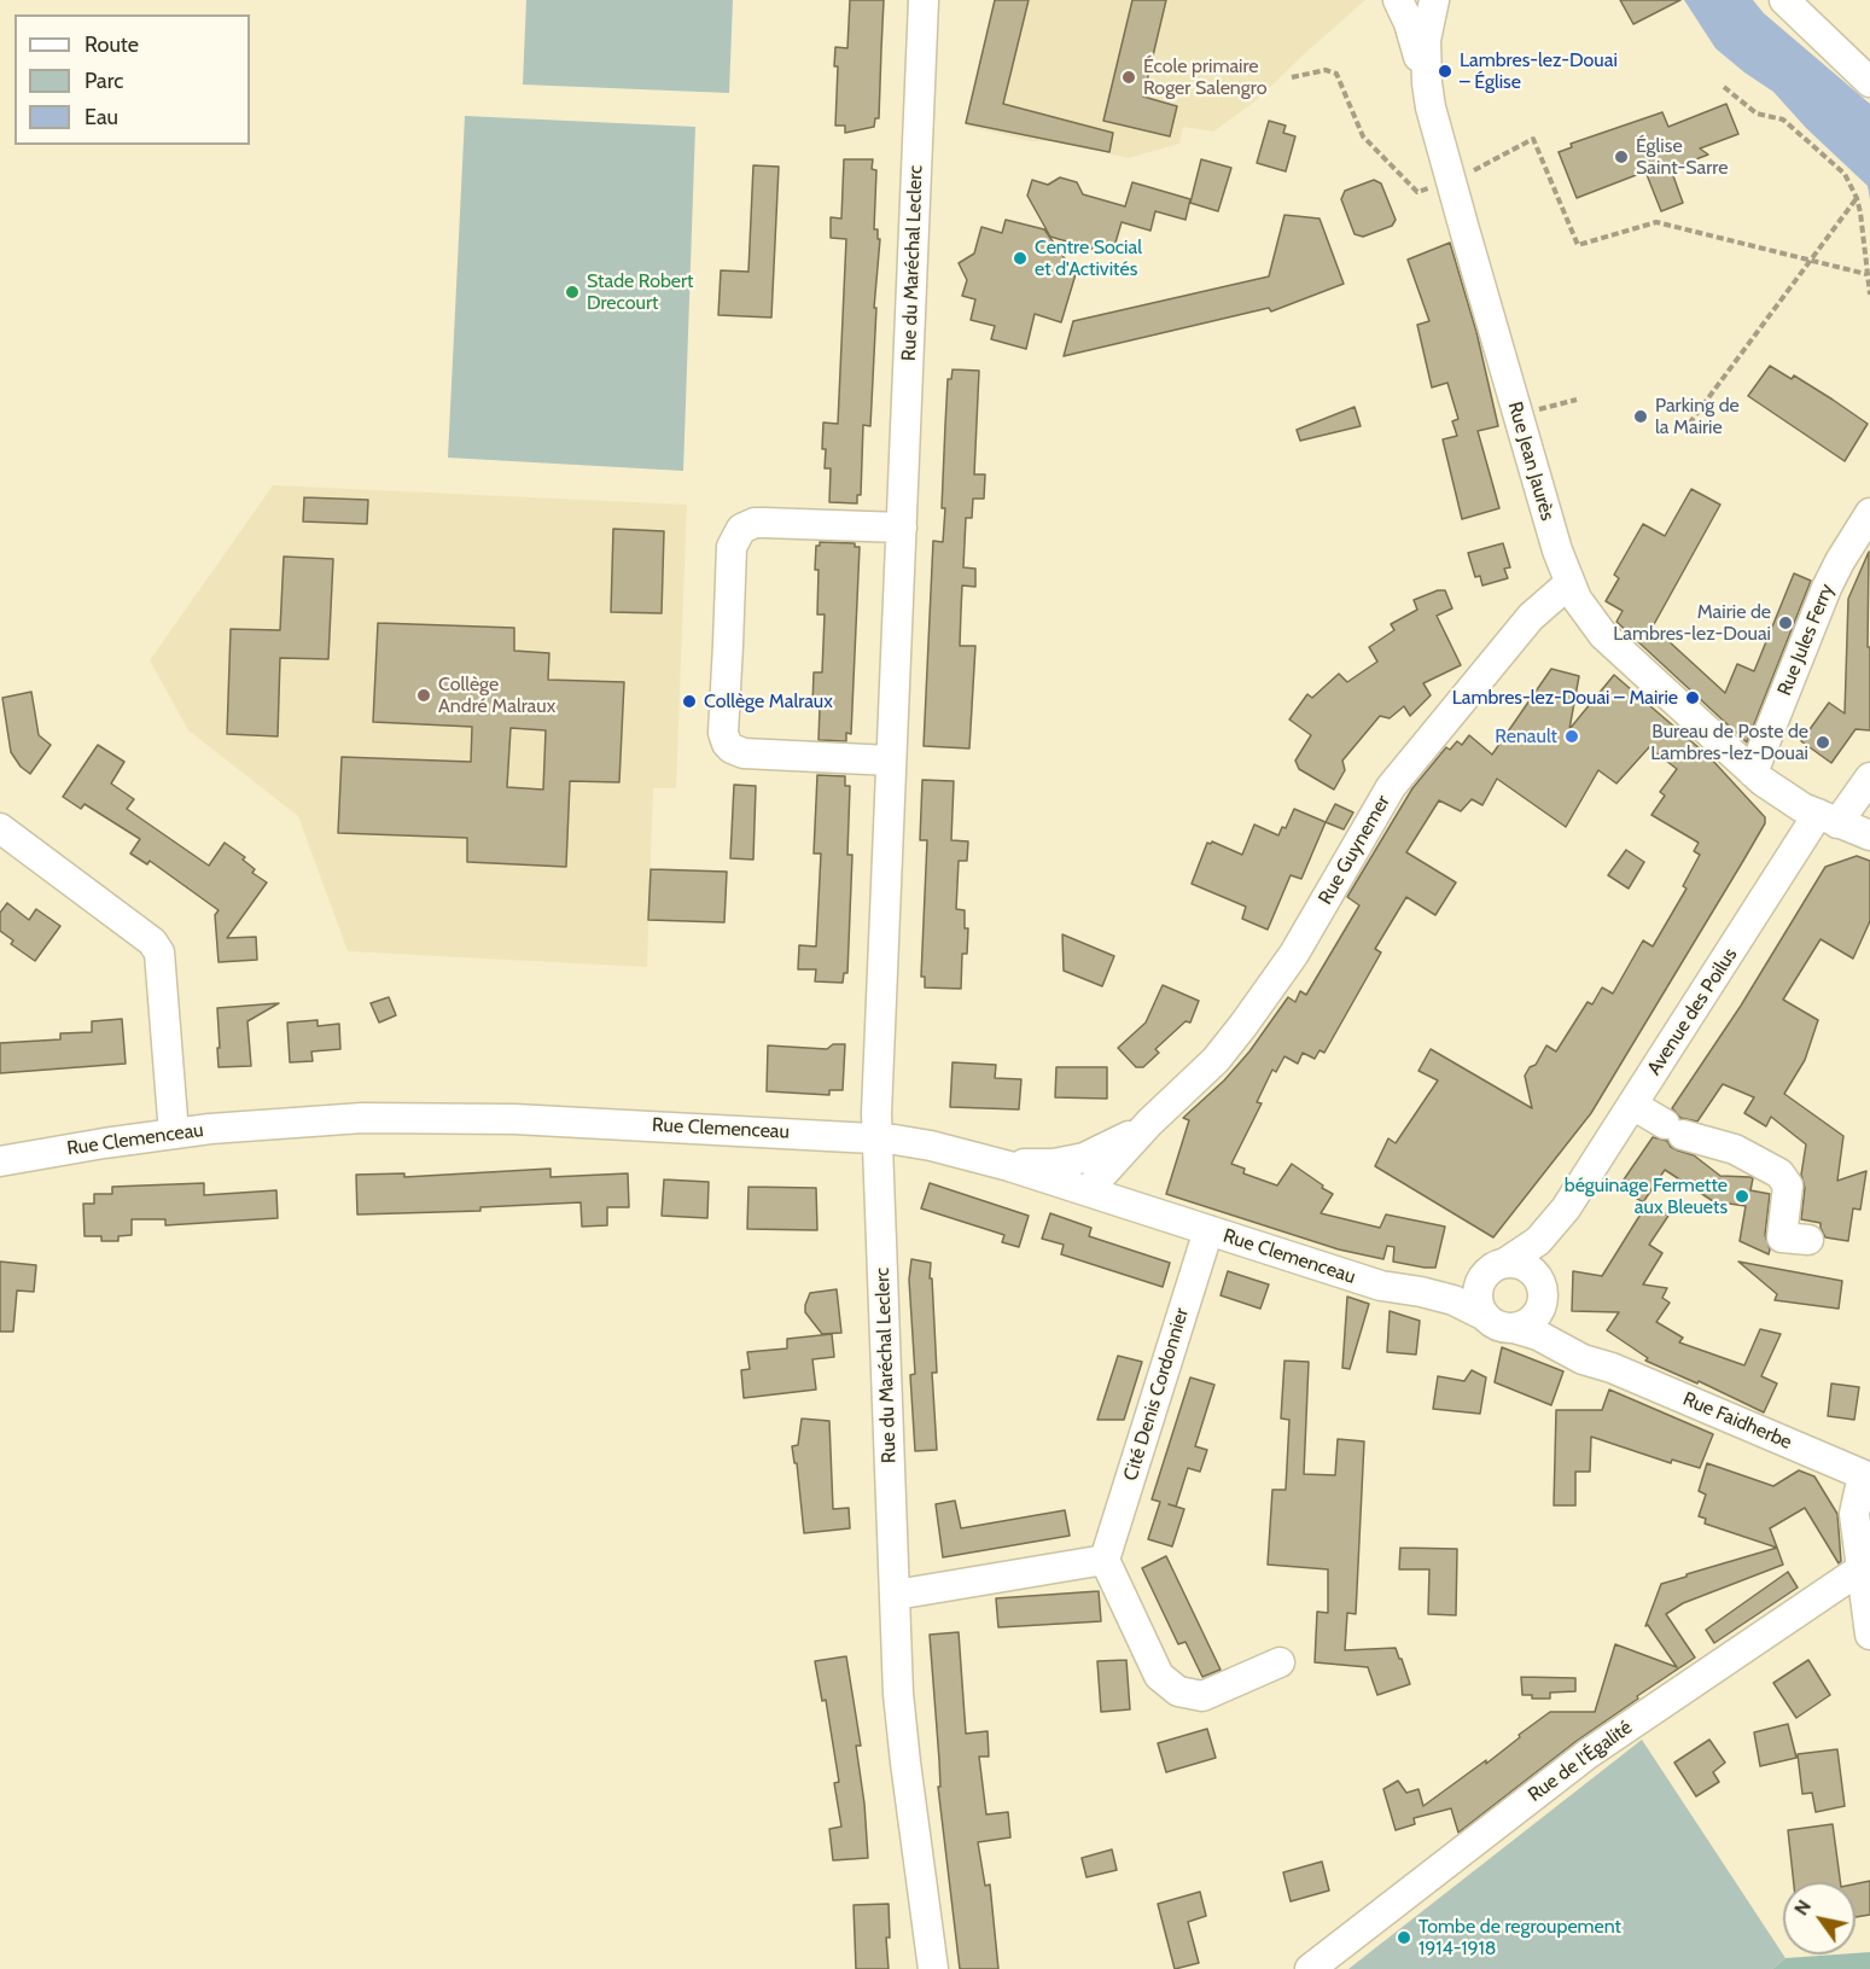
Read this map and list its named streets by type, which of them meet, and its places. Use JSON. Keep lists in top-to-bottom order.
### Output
{
  "streets": {
    "street": [
      "Rue du Maréchal Leclerc",
      "Rue Jean Jaurès",
      "Rue Jules Ferry",
      "Rue Guynemer",
      "Avenue des Poilus",
      "Rue Clemenceau",
      "Cité Denis Cordonnier",
      "Rue Faidherbe",
      "Rue de l'Égalité"
    ]
  },
  "crossings": [
    ["Rue du Maréchal Leclerc", "Rue Clemenceau"],
    ["Rue Jean Jaurès", "Rue Jules Ferry"],
    ["Rue Jean Jaurès", "Rue Guynemer"],
    ["Rue Jean Jaurès", "Avenue des Poilus"],
    ["Rue Guynemer", "Rue Clemenceau"],
    ["Avenue des Poilus", "Rue Clemenceau"],
    ["Avenue des Poilus", "Rue Faidherbe"],
    ["Rue Clemenceau", "Cité Denis Cordonnier"],
    ["Rue Clemenceau", "Rue Faidherbe"]
  ],
  "places": [
    "Lambres-lez-Douai – Église",
    "École primaire Roger Salengro",
    "Église Saint-Sarre",
    "Centre Social et d'Activités",
    "Stade Robert Drecourt",
    "Parking de la Mairie",
    "Mairie de Lambres-lez-Douai",
    "Collège André Malraux",
    "Lambres-lez-Douai – Mairie",
    "Collège Malraux",
    "Renault",
    "Bureau de Poste de Lambres-lez-Douai",
    "béguinage Fermette aux Bleuets",
    "Tombe de regroupement 1914-1918"
  ],
  "legend": ["Route", "Parc", "Eau"],
  "north": "top left"
}
